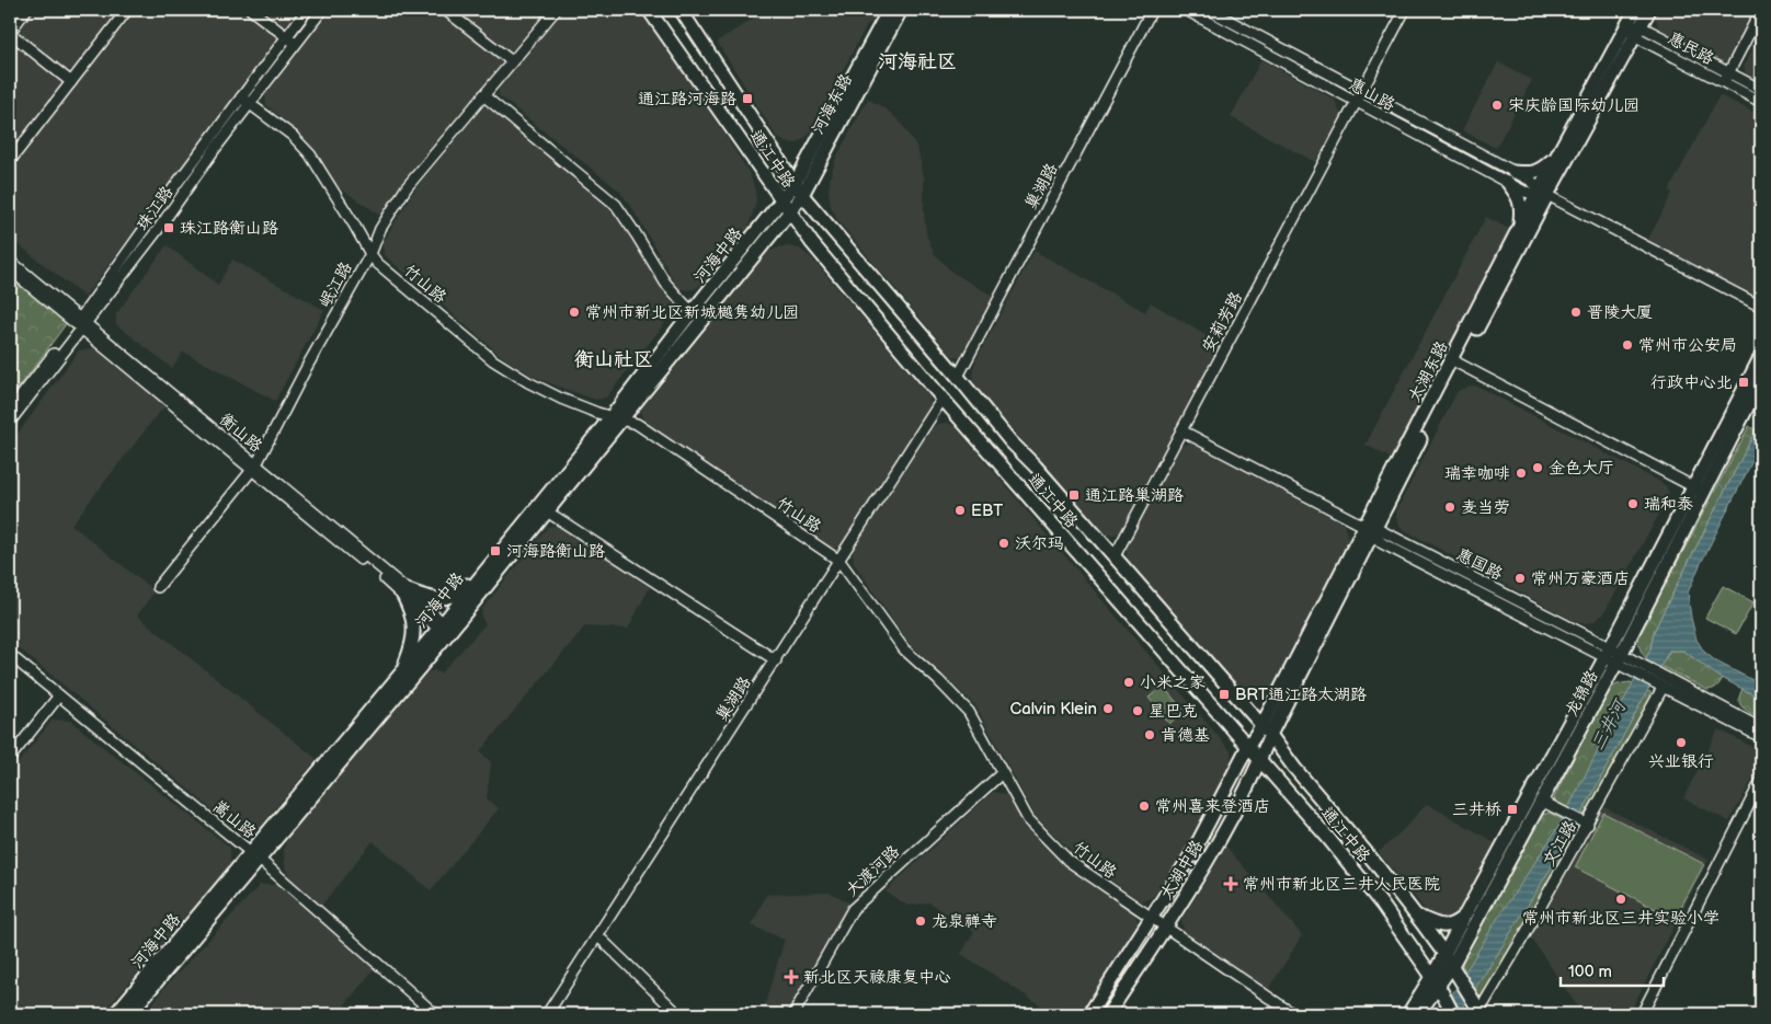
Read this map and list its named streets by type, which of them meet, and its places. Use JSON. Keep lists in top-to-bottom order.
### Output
{
  "streets": {
    "main road": [
      "河海东路",
      "通江中路",
      "河海中路",
      "太湖东路",
      "龙锦路",
      "太湖中路"
    ],
    "street": [
      "惠民路",
      "惠山路",
      "巢湖路",
      "珠江路",
      "竹山路",
      "岷江路",
      "安莉芳路",
      "衡山路",
      "惠国路",
      "嵩山路",
      "文江路",
      "大渡河路"
    ]
  },
  "crossings": [
    ["惠民路", "太湖东路"],
    ["惠山路", "安莉芳路"],
    ["惠山路", "太湖东路"],
    ["河海东路", "通江中路"],
    ["河海东路", "河海中路"],
    ["通江中路", "巢湖路"],
    ["通江中路", "河海中路"],
    ["通江中路", "安莉芳路"],
    ["通江中路", "太湖东路"],
    ["通江中路", "龙锦路"],
    ["通江中路", "太湖中路"],
    ["巢湖路", "竹山路"],
    ["珠江路", "竹山路"],
    ["珠江路", "衡山路"],
    ["河海中路", "竹山路"],
    ["河海中路", "衡山路"],
    ["河海中路", "嵩山路"],
    ["竹山路", "岷江路"],
    ["竹山路", "太湖中路"],
    ["竹山路", "大渡河路"],
    ["岷江路", "衡山路"],
    ["安莉芳路", "惠国路"],
    ["太湖东路", "惠国路"],
    ["太湖东路", "太湖中路"],
    ["惠国路", "龙锦路"],
    ["惠国路", "文江路"]
  ],
  "districts": ["河海社区", "衡山社区"],
  "water": ["三井河"],
  "places": {
    "transit": [
      "通江路河海路",
      "珠江路衡山路",
      "行政中心北",
      "通江路巢湖路",
      "河海路衡山路",
      "BRT通江路太湖路",
      "三井桥"
    ],
    "other": [
      "宋庆龄国际幼儿园",
      "常州市新北区新城樾隽幼儿园",
      "晋陵大厦",
      "常州市公安局",
      "金色大厅",
      "瑞幸咖啡",
      "瑞和泰",
      "麦当劳",
      "EBT",
      "沃尔玛",
      "常州万豪酒店",
      "小米之家",
      "Calvin Klein",
      "星巴克",
      "肯德基",
      "兴业银行",
      "常州喜来登酒店",
      "常州市新北区三井实验小学",
      "龙泉禅寺"
    ],
    "health": ["常州市新北区三井人民医院", "新北区天禄康复中心"]
  },
  "scale_bar": "100 m"
}
